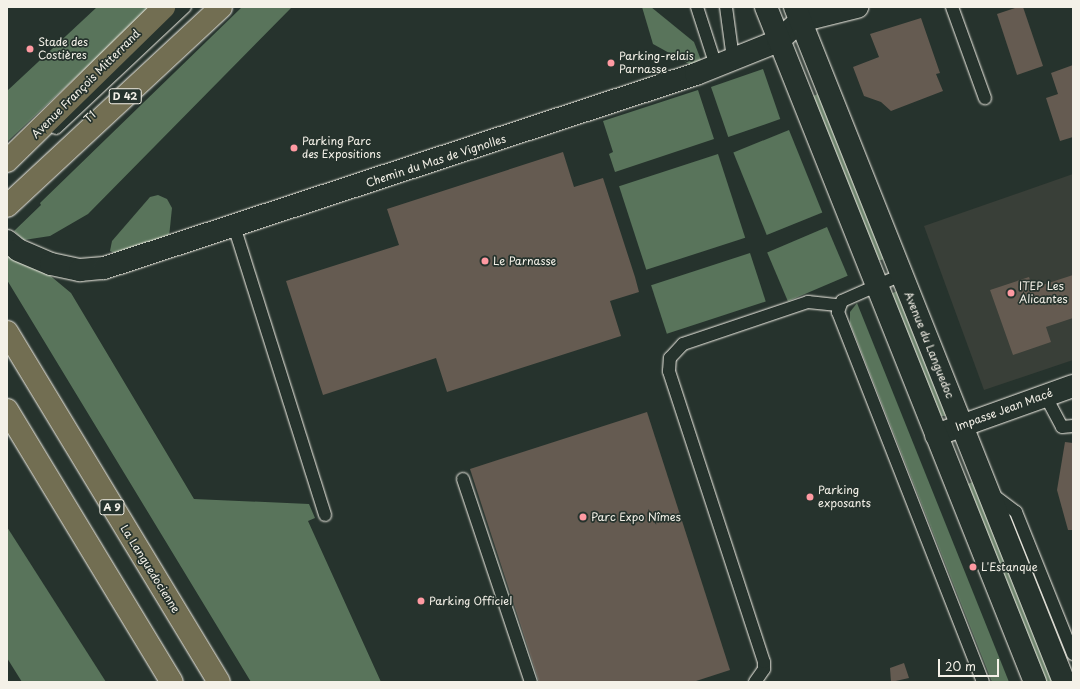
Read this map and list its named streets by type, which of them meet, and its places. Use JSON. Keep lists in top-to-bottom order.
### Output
{
  "streets": {
    "main road": [
      "Avenue François Mitterrand",
      "D 42",
      "A 9",
      "La Languedocienne"
    ],
    "street": ["Chemin du Mas de Vignolles", "Avenue du Languedoc", "Impasse Jean Macé"],
    "lane": ["T1"]
  },
  "crossings": [
    ["Avenue François Mitterrand", "T1"],
    ["D 42", "T1"],
    ["Chemin du Mas de Vignolles", "Avenue du Languedoc"],
    ["Avenue du Languedoc", "Impasse Jean Macé"]
  ],
  "places": [
    "Stade des Costières",
    "Parking-relais Parnasse",
    "Parking Parc des Expositions",
    "Le Parnasse",
    "ITEP Les Alicantes",
    "Parking exposants",
    "Parc Expo Nîmes",
    "L'Estanque",
    "Parking Officiel"
  ],
  "scale_bar": "20 m"
}
